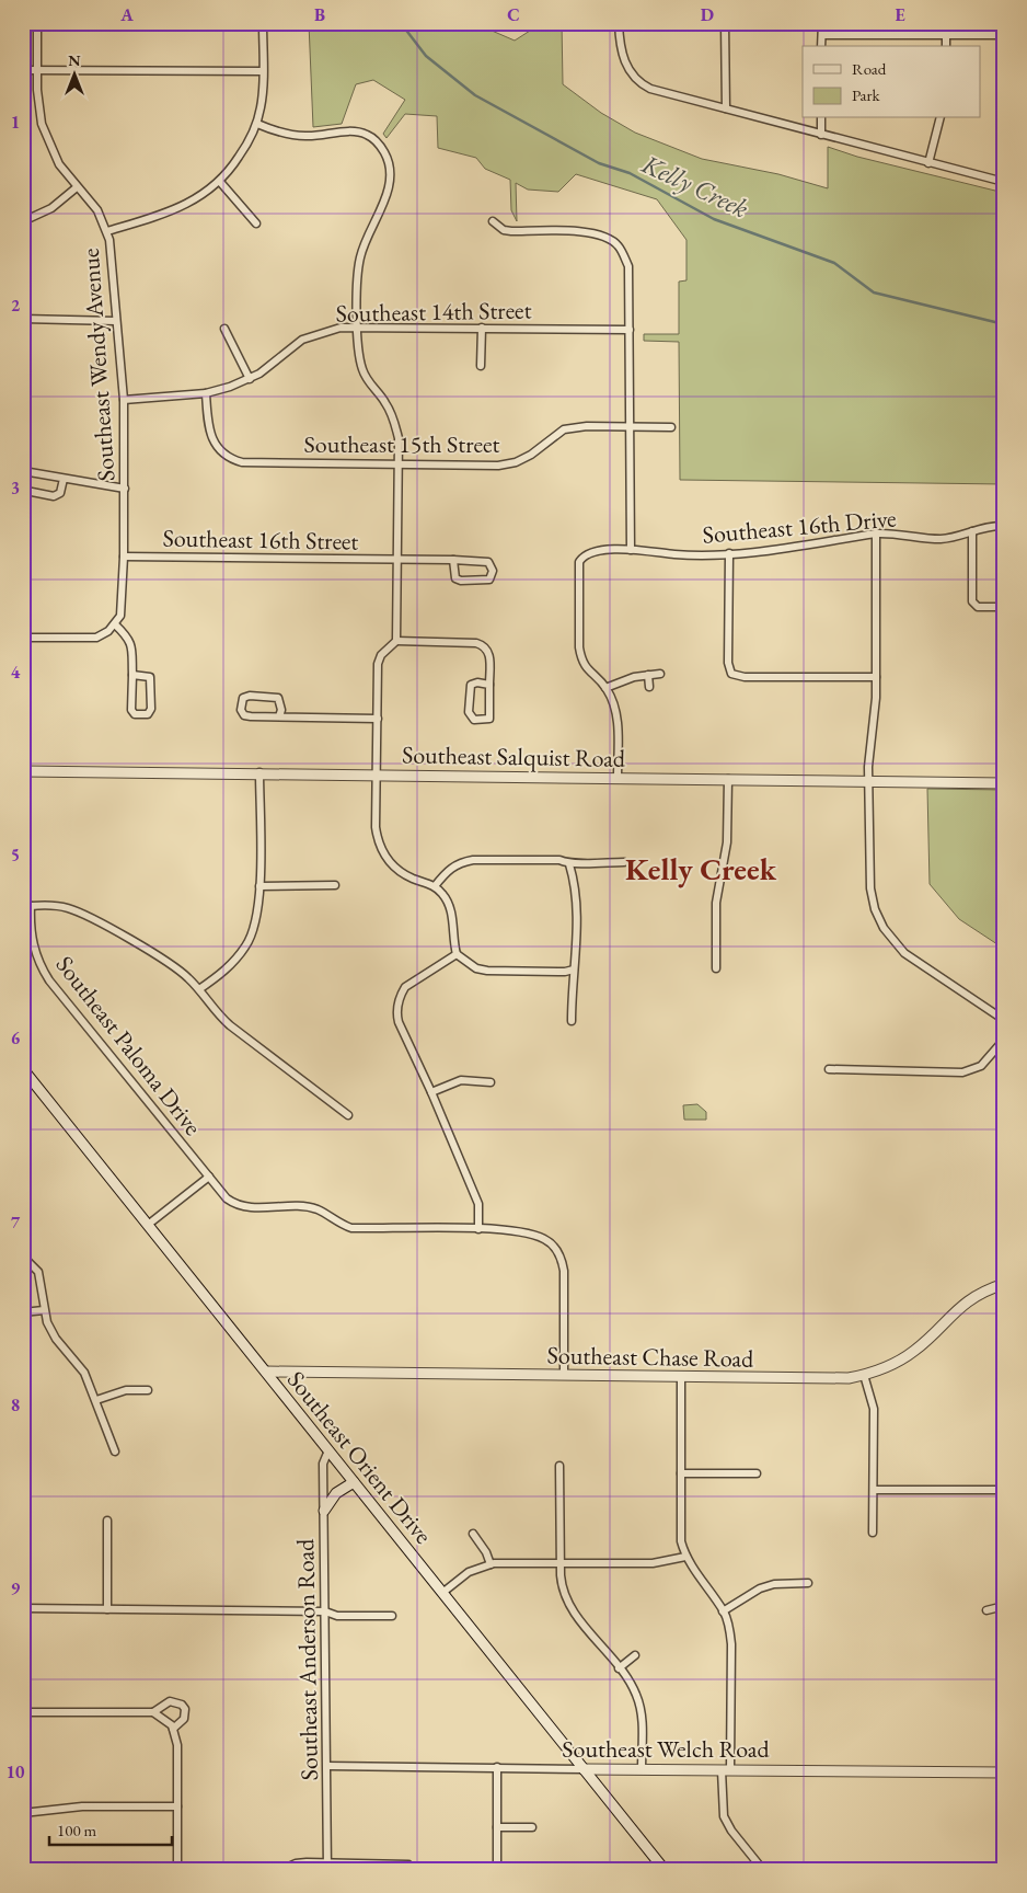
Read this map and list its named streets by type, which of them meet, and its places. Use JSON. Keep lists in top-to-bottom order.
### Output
{
  "streets": {
    "street": [
      "Southeast 14th Street",
      "Southeast Wendy Avenue",
      "Southeast 15th Street",
      "Southeast 16th Drive",
      "Southeast 16th Street",
      "Southeast Salquist Road",
      "Southeast Paloma Drive",
      "Southeast Chase Road",
      "Southeast Orient Drive",
      "Southeast Anderson Road",
      "Southeast Welch Road"
    ]
  },
  "crossings": [
    ["Southeast 14th Street", "Southeast Wendy Avenue"],
    ["Southeast 14th Street", "Southeast 15th Street"],
    ["Southeast Wendy Avenue", "Southeast 16th Street"],
    ["Southeast Chase Road", "Southeast Orient Drive"],
    ["Southeast Orient Drive", "Southeast Anderson Road"],
    ["Southeast Orient Drive", "Southeast Welch Road"],
    ["Southeast Anderson Road", "Southeast Welch Road"]
  ],
  "districts": ["Kelly Creek"],
  "water": ["Kelly Creek"],
  "legend": ["Road", "Park"],
  "scale_bar": "100 m",
  "north": "top",
  "grid": {
    "columns": [
      "A",
      "B",
      "C",
      "D",
      "E"
    ],
    "rows": [
      "1",
      "2",
      "3",
      "4",
      "5",
      "6",
      "7",
      "8",
      "9",
      "10"
    ]
  }
}
